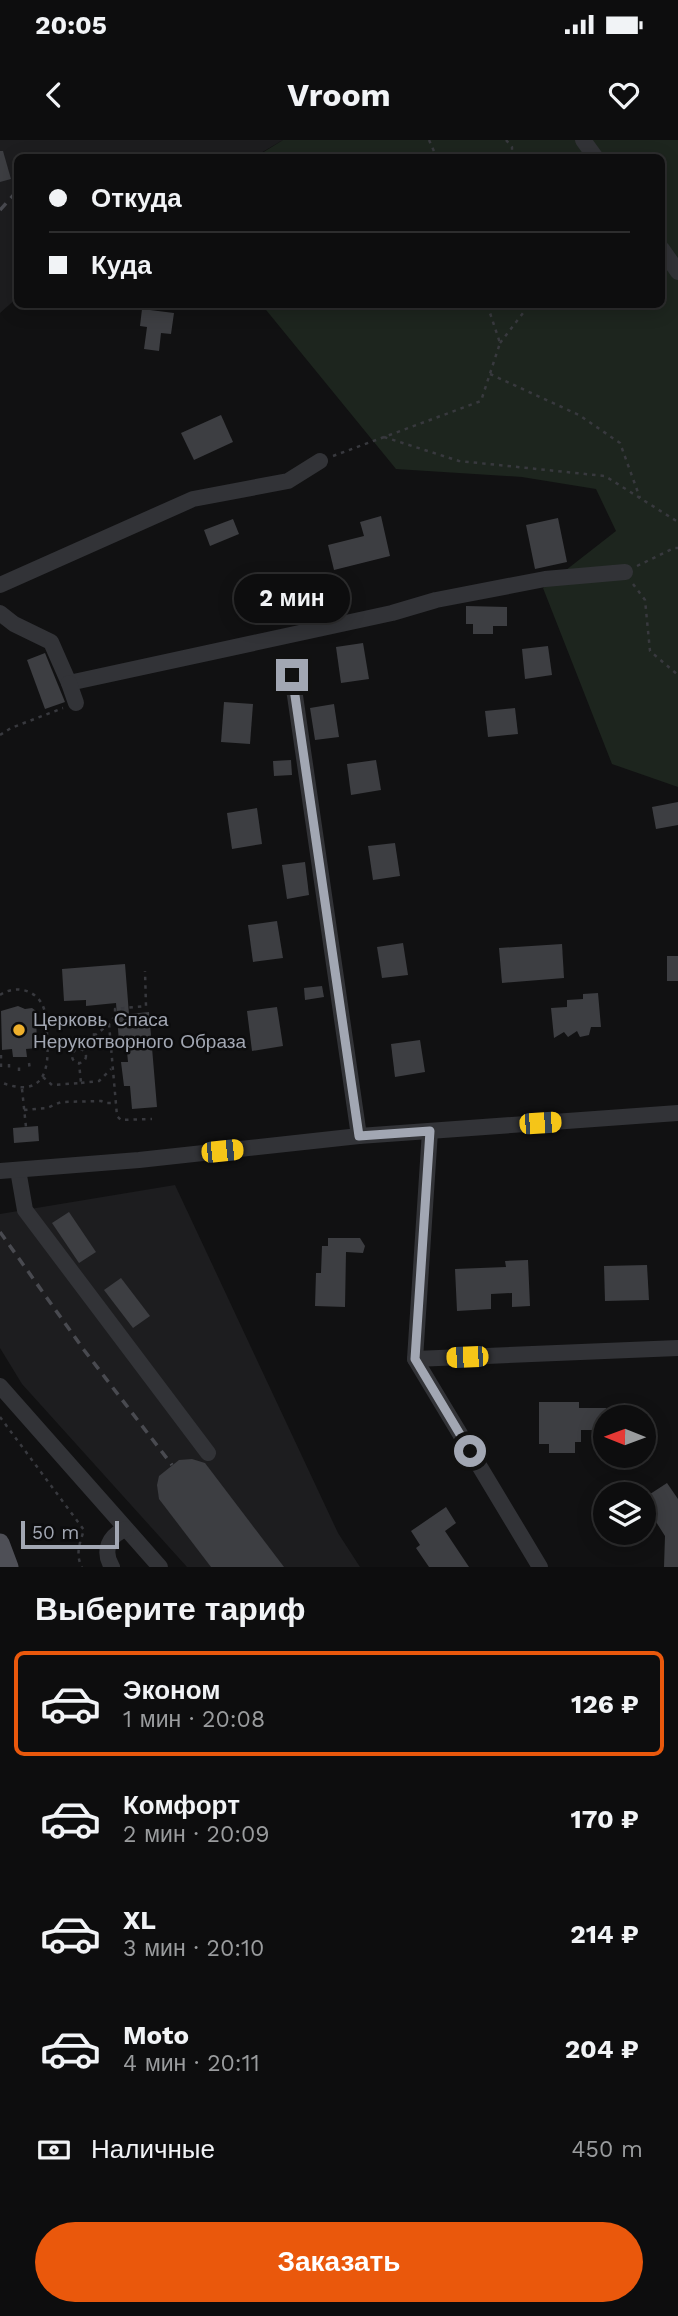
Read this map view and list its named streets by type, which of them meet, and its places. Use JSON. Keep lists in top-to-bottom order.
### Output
{
  "places": ["Церковь Спаса Нерукотворного Образа"],
  "scale_bar": "50 m",
  "north": "left",
  "page": {
    "status": "20:05",
    "header": "Vroom",
    "banner": ["Откуда", "Куда"],
    "bubble": "2 мин",
    "scale": "50 m",
    "heading": "Выберите тариф",
    "list": [
      {
        "name": "Эконом",
        "note": "1 мин · 20:08",
        "value": "126 ₽"
      },
      {
        "name": "Комфорт",
        "note": "2 мин · 20:09",
        "value": "170 ₽"
      },
      {
        "name": "XL",
        "note": "3 мин · 20:10",
        "value": "214 ₽"
      },
      {
        "name": "Moto",
        "note": "4 мин · 20:11",
        "value": "204 ₽"
      }
    ],
    "pay": ["Наличные", "450 m"],
    "buttons": "Заказать"
  }
}
